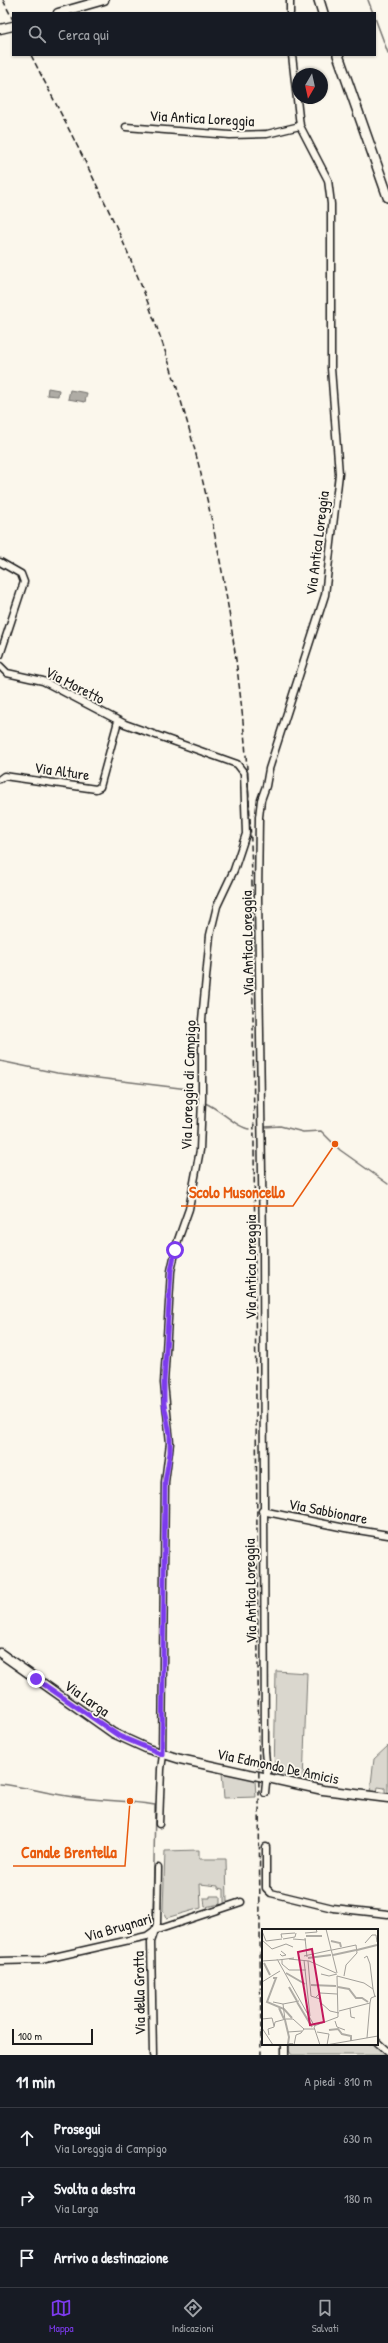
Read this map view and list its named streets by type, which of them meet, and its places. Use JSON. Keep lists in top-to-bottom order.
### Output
{
  "streets": {
    "street": [
      "Via Antica Loreggia",
      "Via Moretto",
      "Via Alture",
      "Via Loreggia di Campigo",
      "Via Sabbionare",
      "Via Larga",
      "Via Edmondo De Amicis",
      "Via Brugnari",
      "Via della Grotta"
    ]
  },
  "crossings": [
    ["Via Antica Loreggia", "Via Sabbionare"],
    ["Via Antica Loreggia", "Via Edmondo De Amicis"],
    ["Via Moretto", "Via Alture"],
    ["Via Moretto", "Via Loreggia di Campigo"],
    ["Via Alture", "Via Loreggia di Campigo"],
    ["Via Loreggia di Campigo", "Via Larga"],
    ["Via Loreggia di Campigo", "Via Edmondo De Amicis"],
    ["Via Larga", "Via Edmondo De Amicis"],
    ["Via Brugnari", "Via della Grotta"]
  ],
  "places": ["Scolo Musoncello", "Canale Brentella"],
  "scale_bar": "100 m",
  "north": "bottom",
  "page": {
    "search": "Cerca qui",
    "scale": "100 m",
    "heading": ["11 min", "A piedi · 810 m"],
    "list": [
      ["Prosegui", "Via Loreggia di Campigo", "630 m"],
      ["Svolta a destra", "Via Larga", "180 m"],
      "Arrivo a destinazione"
    ],
    "nav": ["Mappa", "Indicazioni", "Salvati"]
  }
}
